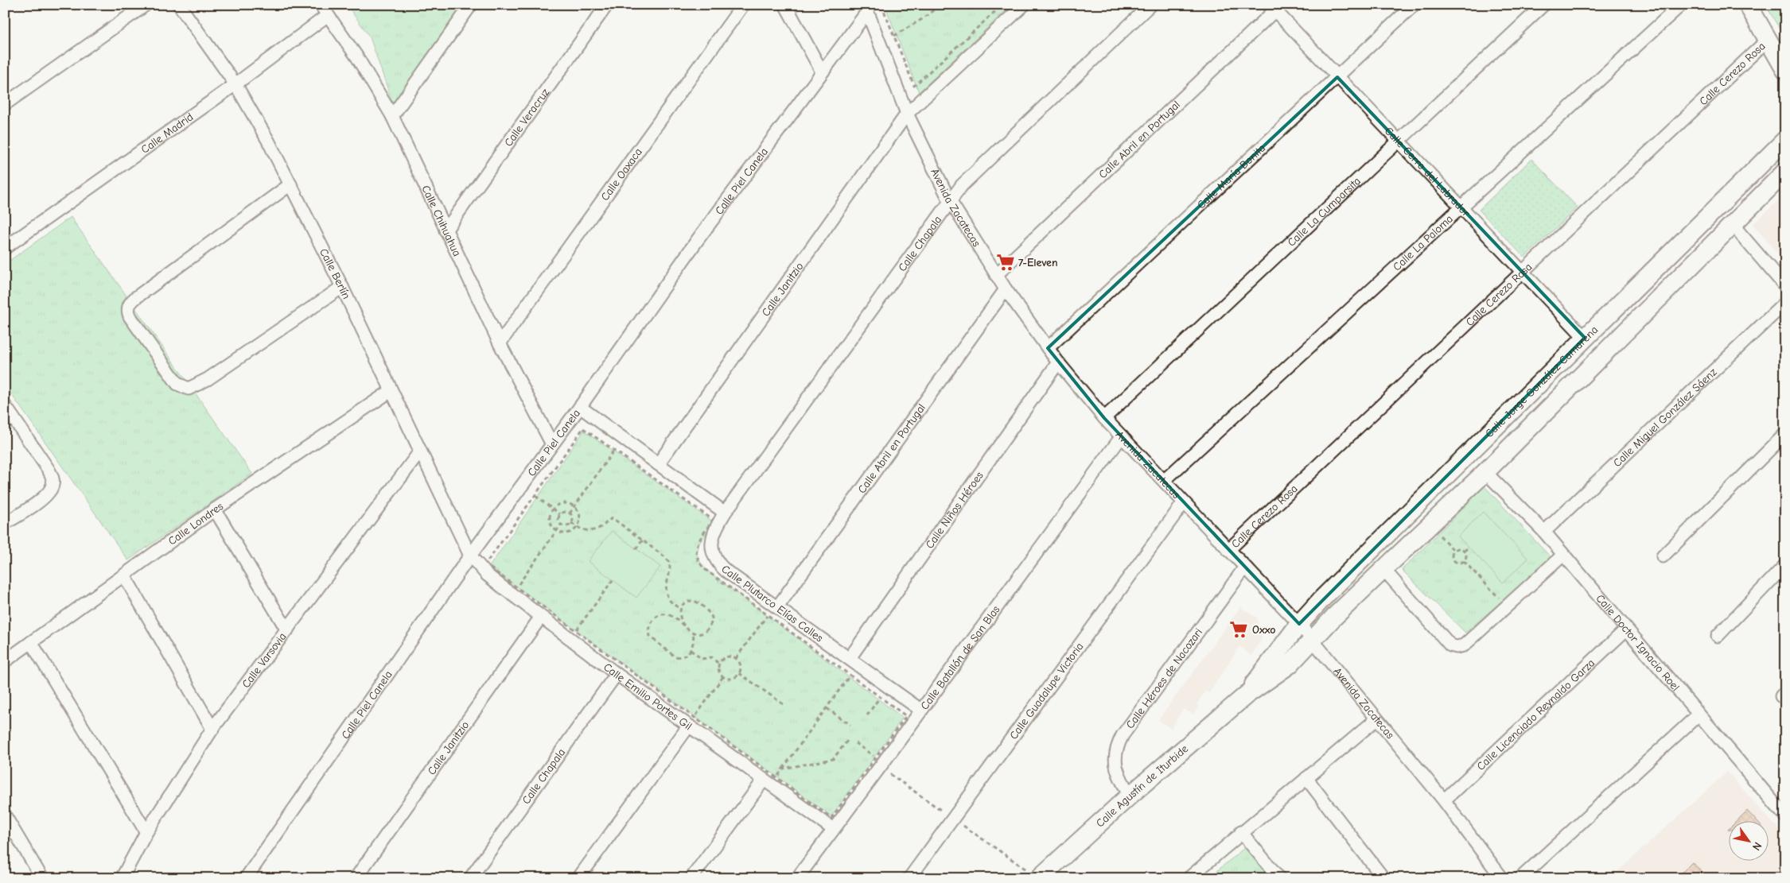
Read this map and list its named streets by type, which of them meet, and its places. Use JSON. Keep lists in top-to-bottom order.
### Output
{
  "streets": {
    "street": [
      "Calle Cerezo Rosa",
      "Calle Veracruz",
      "Calle Madrid",
      "Calle Abril en Portugal",
      "Calle Cerro del Labrador",
      "Calle Oaxaca",
      "Calle María Bonita",
      "Calle Piel Canela",
      "Avenida Zacatecas",
      "Calle La Cumparsita",
      "Calle Chihuahua",
      "Calle Chapala",
      "Calle La Paloma",
      "Calle Berlín",
      "Calle Janitzio",
      "Calle Jorge González Camarena",
      "Calle Miguel González Sáenz",
      "Calle Niños Héroes",
      "Calle Londres",
      "Calle Plutarco Elías Calles",
      "Calle Doctor Ignacio Roel",
      "Calle Batallón de San Blas",
      "Calle Varsovia",
      "Calle Héroes de Nacozari",
      "Calle Guadalupe Victoria",
      "Calle Emilio Portes Gil",
      "Calle Licenciado Reynaldo Garza",
      "Calle Agustín de Iturbide"
    ]
  },
  "crossings": [
    ["Calle Cerezo Rosa", "Calle Cerro del Labrador"],
    ["Calle Cerezo Rosa", "Avenida Zacatecas"],
    ["Calle Veracruz", "Calle Chihuahua"],
    ["Calle Madrid", "Calle Chihuahua"],
    ["Calle Madrid", "Calle Berlín"],
    ["Calle Abril en Portugal", "Calle Cerro del Labrador"],
    ["Calle Abril en Portugal", "Avenida Zacatecas"],
    ["Calle Abril en Portugal", "Calle Plutarco Elías Calles"],
    ["Calle Cerro del Labrador", "Calle María Bonita"],
    ["Calle Cerro del Labrador", "Calle La Cumparsita"],
    ["Calle Cerro del Labrador", "Calle La Paloma"],
    ["Calle Cerro del Labrador", "Calle Jorge González Camarena"],
    ["Calle Oaxaca", "Calle Chihuahua"],
    ["Calle María Bonita", "Avenida Zacatecas"],
    ["Calle Piel Canela", "Avenida Zacatecas"],
    ["Calle Piel Canela", "Calle Chihuahua"],
    ["Calle Piel Canela", "Calle Berlín"],
    ["Calle Piel Canela", "Calle Emilio Portes Gil"],
    ["Avenida Zacatecas", "Calle La Cumparsita"],
    ["Avenida Zacatecas", "Calle Chapala"],
    ["Avenida Zacatecas", "Calle La Paloma"],
    ["Avenida Zacatecas", "Calle Janitzio"],
    ["Avenida Zacatecas", "Calle Jorge González Camarena"],
    ["Avenida Zacatecas", "Calle Niños Héroes"],
    ["Avenida Zacatecas", "Calle Batallón de San Blas"],
    ["Avenida Zacatecas", "Calle Héroes de Nacozari"],
    ["Avenida Zacatecas", "Calle Guadalupe Victoria"],
    ["Avenida Zacatecas", "Calle Licenciado Reynaldo Garza"],
    ["Avenida Zacatecas", "Calle Agustín de Iturbide"],
    ["Calle Chapala", "Calle Plutarco Elías Calles"],
    ["Calle Chapala", "Calle Emilio Portes Gil"],
    ["Calle Berlín", "Calle Londres"],
    ["Calle Berlín", "Calle Varsovia"],
    ["Calle Berlín", "Calle Emilio Portes Gil"],
    ["Calle Janitzio", "Calle Emilio Portes Gil"],
    ["Calle Jorge González Camarena", "Calle Agustín de Iturbide"],
    ["Calle Miguel González Sáenz", "Calle Doctor Ignacio Roel"],
    ["Calle Niños Héroes", "Calle Plutarco Elías Calles"],
    ["Calle Plutarco Elías Calles", "Calle Batallón de San Blas"],
    ["Calle Doctor Ignacio Roel", "Calle Licenciado Reynaldo Garza"],
    ["Calle Batallón de San Blas", "Calle Emilio Portes Gil"],
    ["Calle Héroes de Nacozari", "Calle Agustín de Iturbide"]
  ],
  "places": {
    "supermarket": ["7-Eleven", "Oxxo"]
  },
  "north": "bottom right"
}
